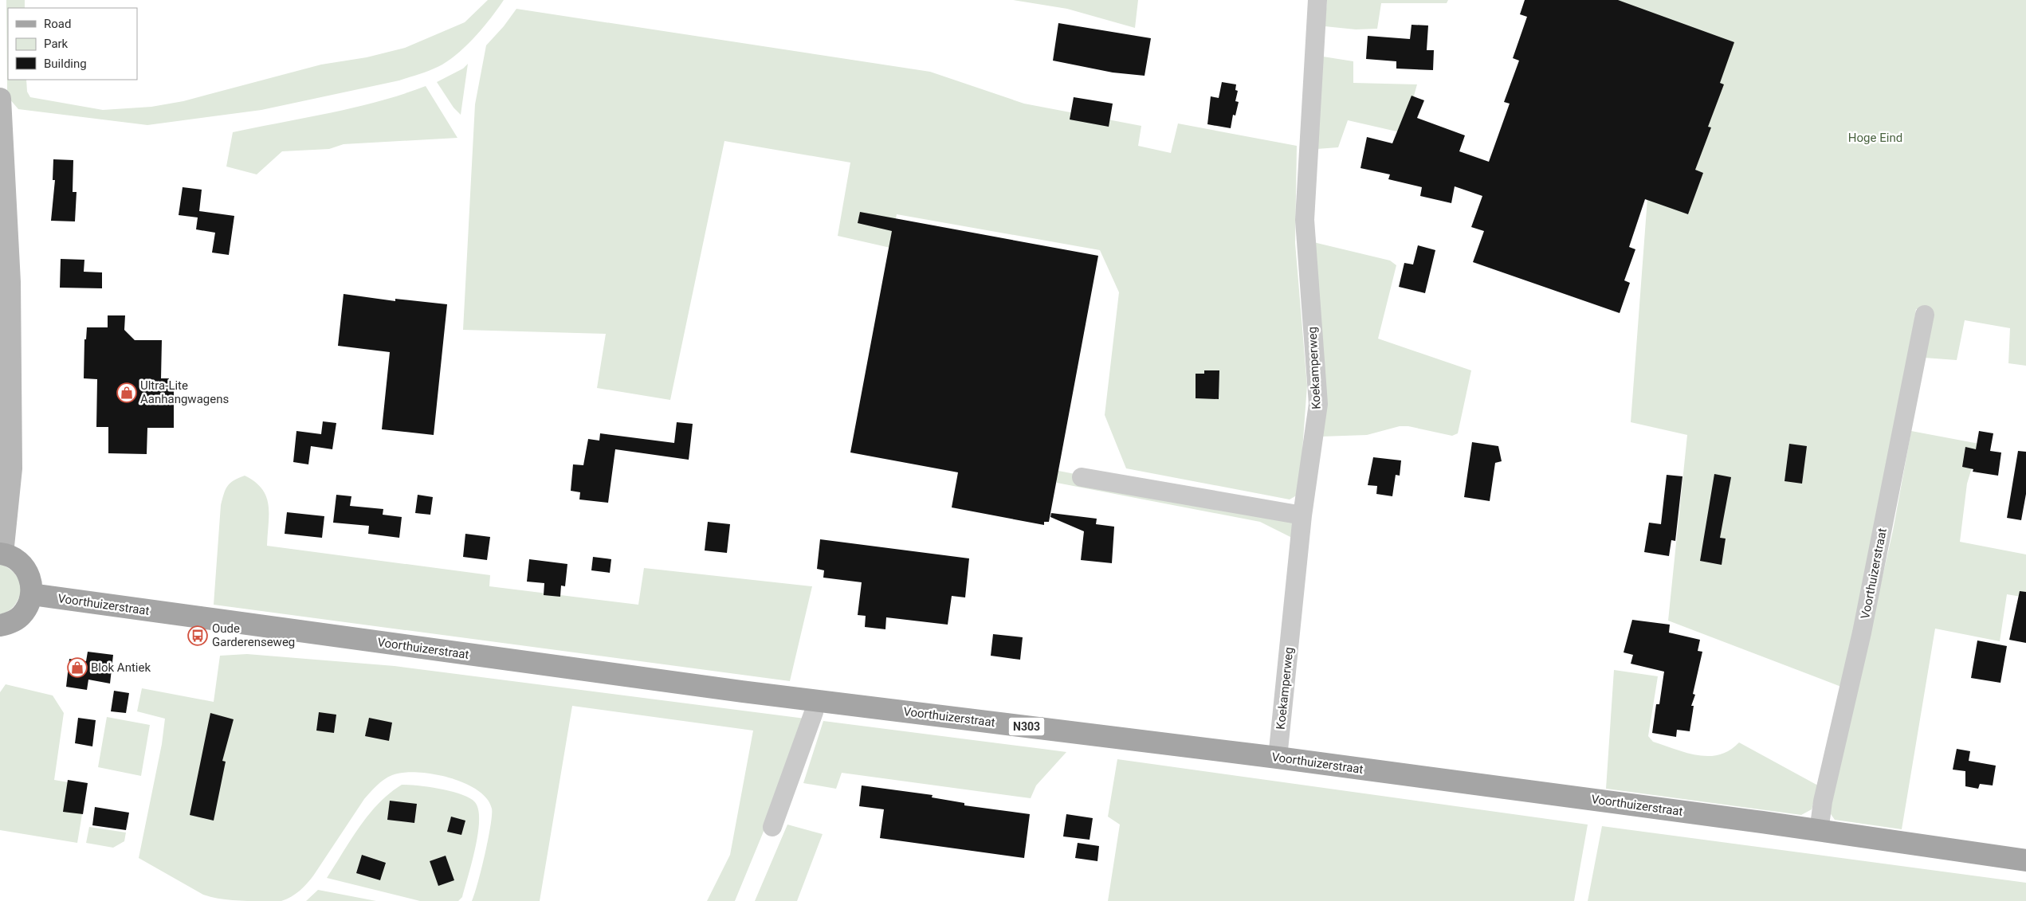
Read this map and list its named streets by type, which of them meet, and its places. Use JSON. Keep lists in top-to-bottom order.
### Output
{
  "streets": {
    "main road": ["Voorthuizerstraat", "N303"],
    "street": ["Koekamperweg"]
  },
  "crossings": [
    ["Koekamperweg", "Voorthuizerstraat"]
  ],
  "parks": ["Hoge Eind"],
  "places": {
    "shop": ["Ultra-Lite Aanhangwagens", "Blok Antiek"],
    "bus stop": ["Oude Garderenseweg"]
  },
  "legend": ["Road", "Park", "Building"]
}
